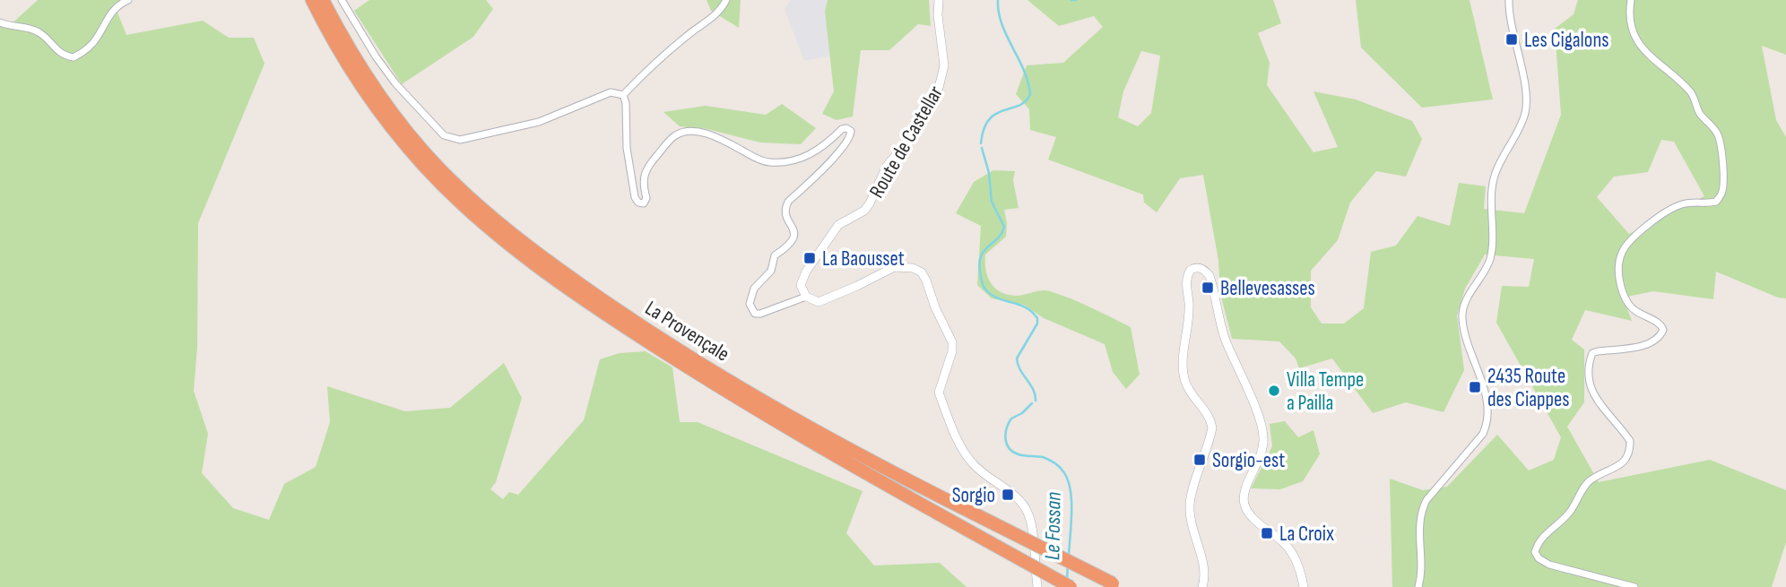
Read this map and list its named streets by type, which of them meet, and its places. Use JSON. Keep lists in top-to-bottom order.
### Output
{
  "streets": {
    "highway": ["La Provençale"],
    "street": ["Route de Castellar"]
  },
  "water": ["Le Fossan"],
  "places": {
    "transit": [
      "Les Cigalons",
      "La Baousset",
      "Bellevesasses",
      "2435 Route des Ciappes",
      "Sorgio-est",
      "Sorgio",
      "La Croix"
    ],
    "other": ["Villa Tempe a Pailla"]
  }
}
